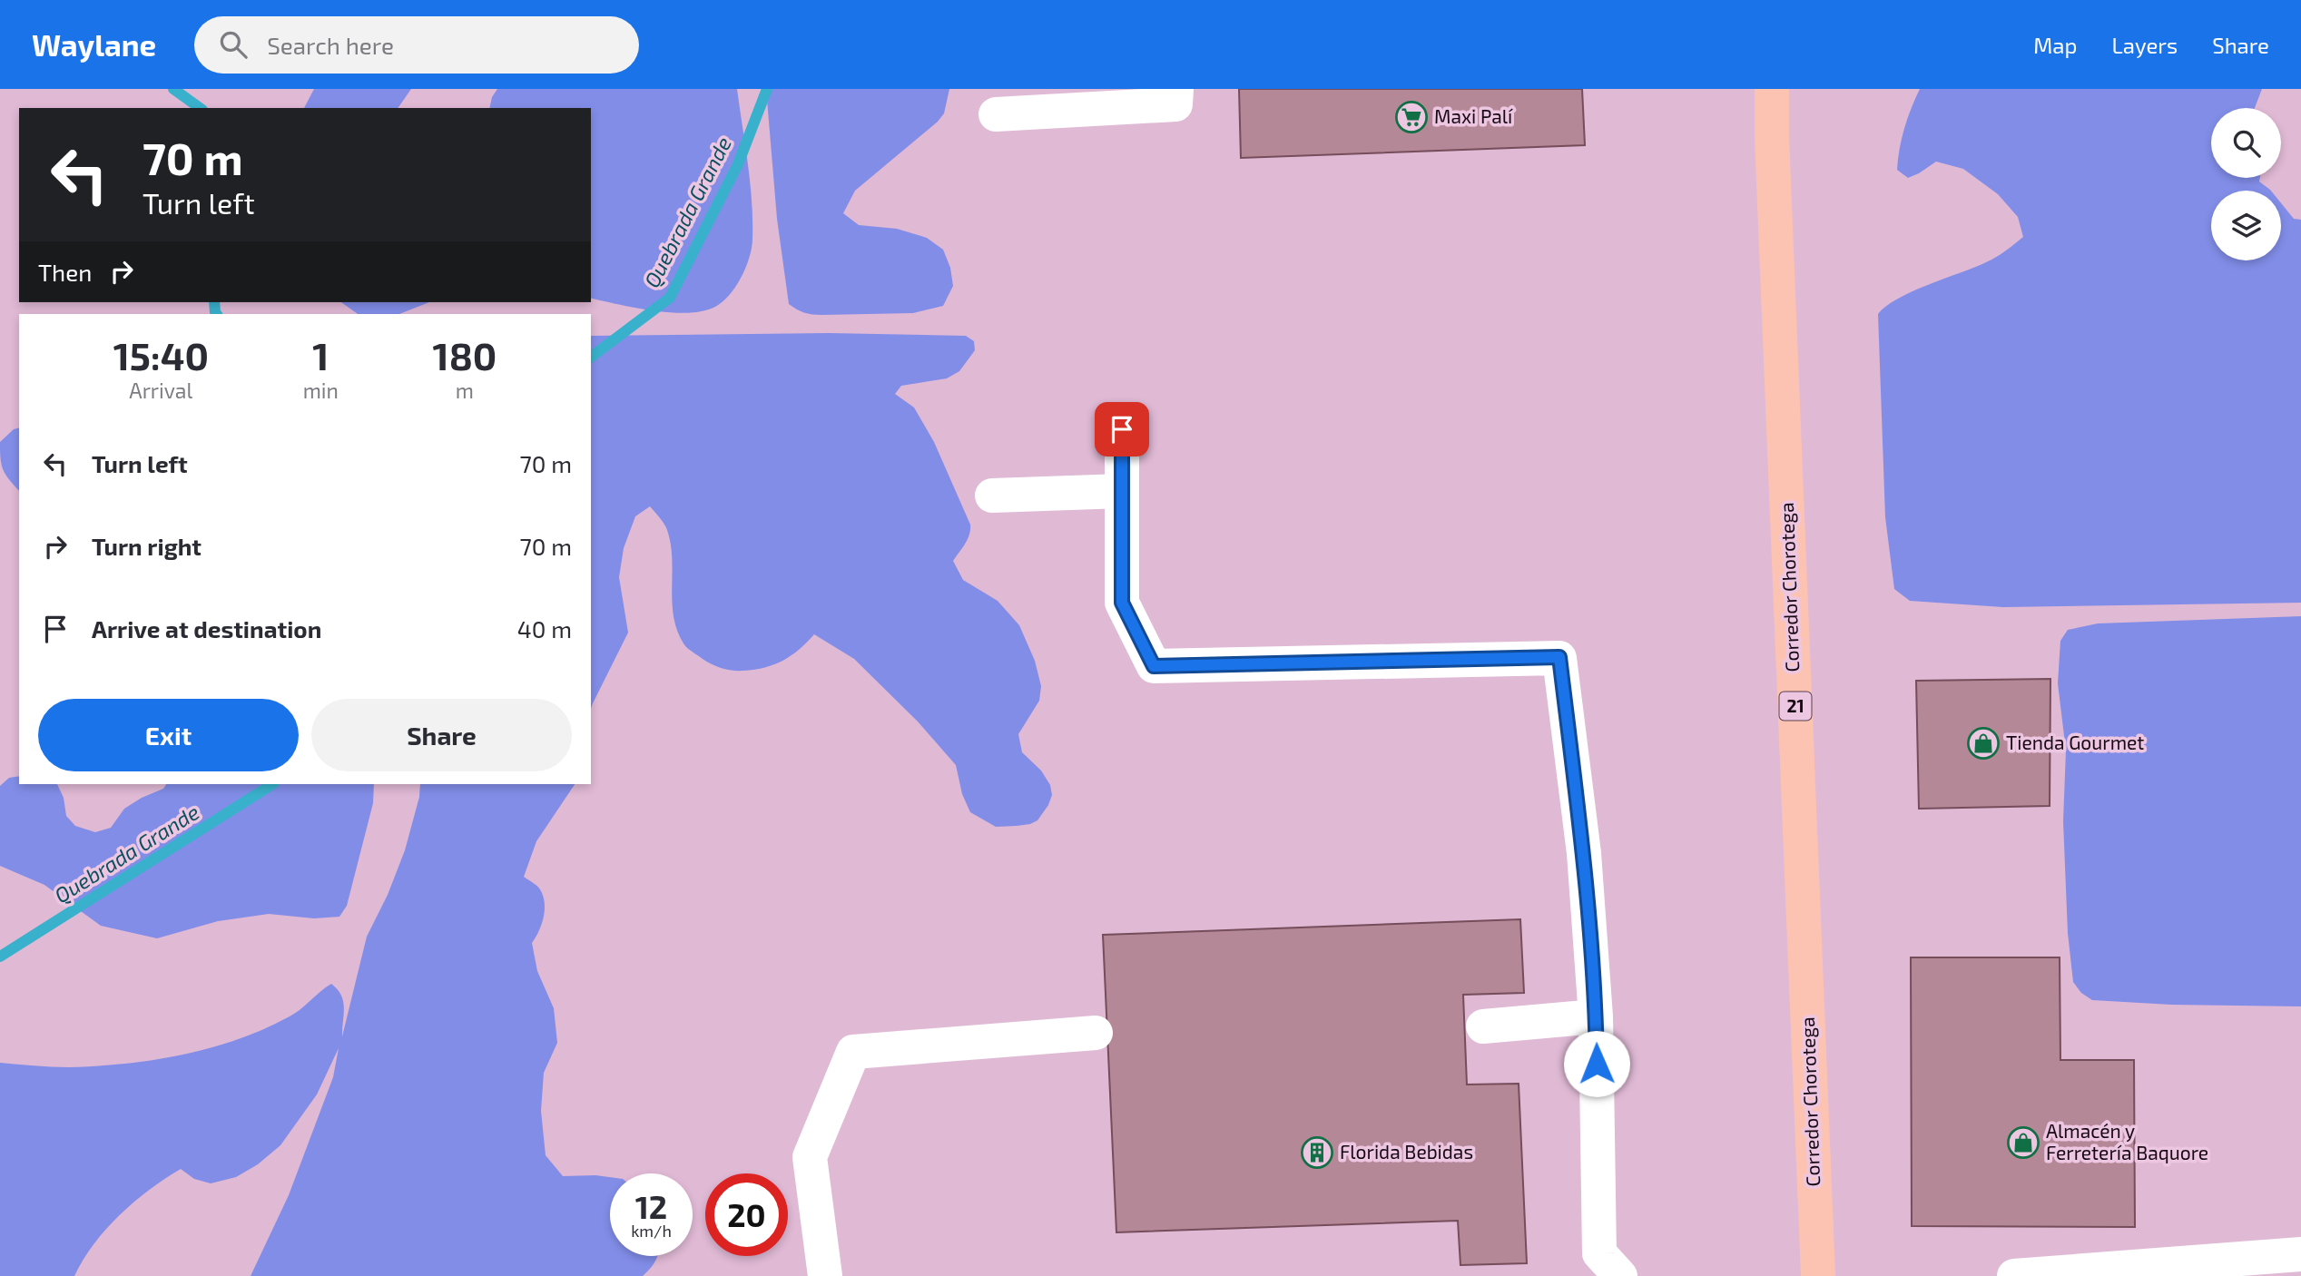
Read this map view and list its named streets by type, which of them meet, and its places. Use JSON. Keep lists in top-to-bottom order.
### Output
{
  "streets": {
    "main road": ["Corredor Chorotega", "21"]
  },
  "water": ["Quebrada Grande"],
  "places": {
    "supermarket": ["Maxi Palí"],
    "shop": ["Tienda Gourmet", "Almacén y Ferretería Baquore"],
    "building": ["Florida Bebidas"]
  },
  "page": {
    "header": "Waylane",
    "search": "Search here",
    "nav": ["Map", "Layers", "Share"],
    "turn": ["70 m", "Turn left"],
    "then": "Then",
    "eta": [
      "15:40",
      "Arrival",
      "1",
      "min",
      "180",
      "m"
    ],
    "list": [
      {
        "name": "Turn left",
        "value": "70 m"
      },
      {
        "name": "Turn right",
        "value": "70 m"
      },
      {
        "name": "Arrive at destination",
        "value": "40 m"
      }
    ],
    "buttons": ["Exit", "Share"],
    "speed": "12 km/h",
    "limit": "20"
  }
}
